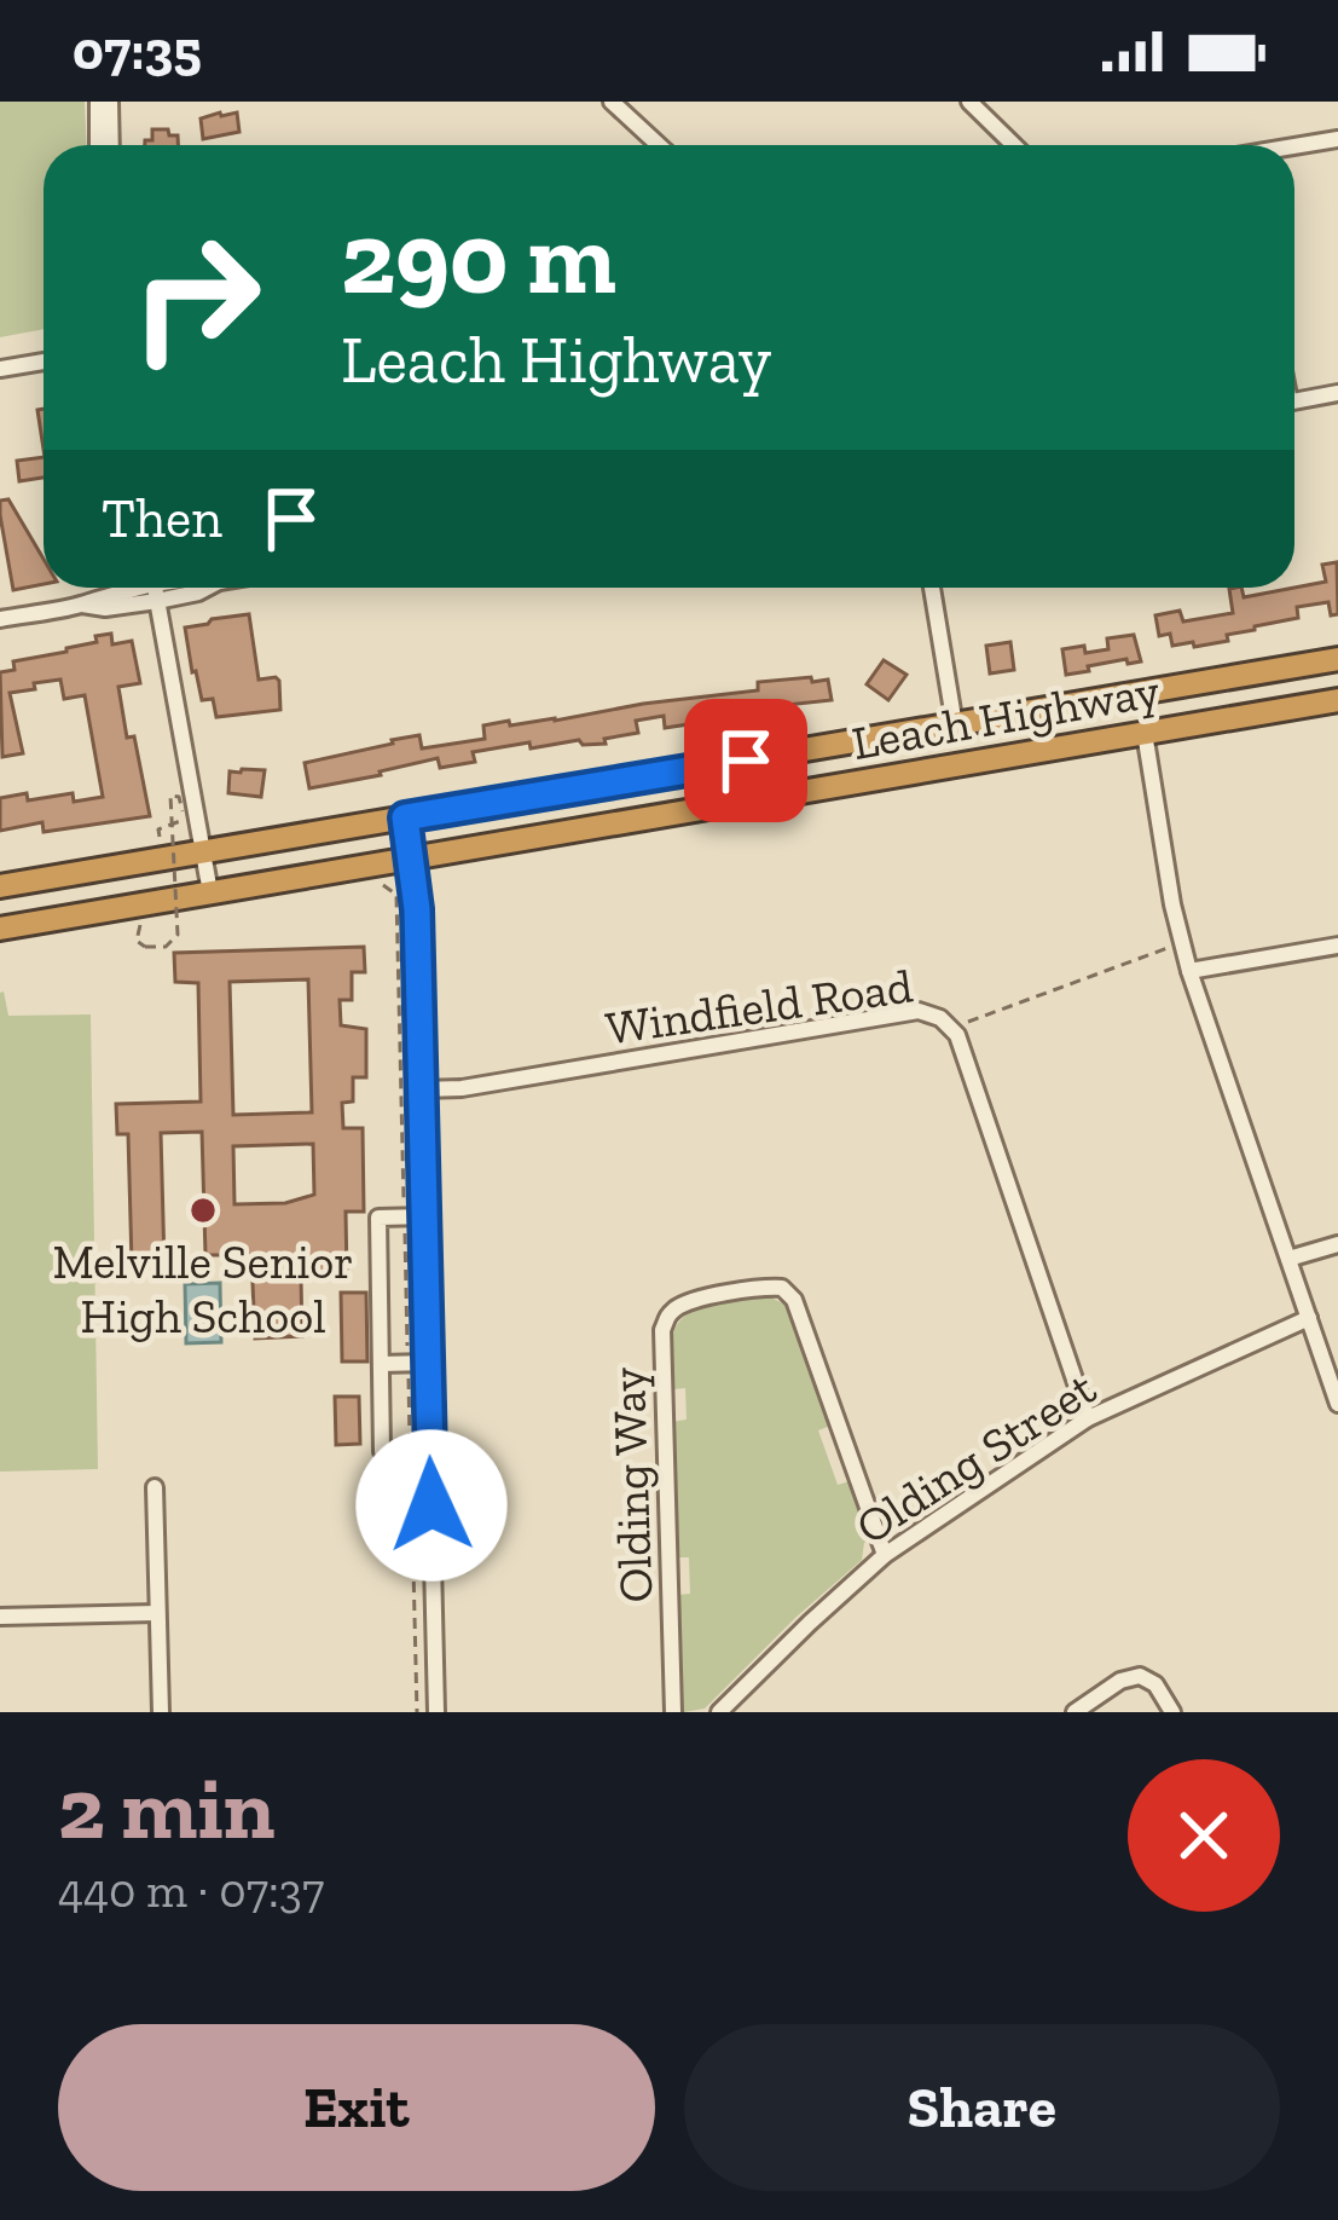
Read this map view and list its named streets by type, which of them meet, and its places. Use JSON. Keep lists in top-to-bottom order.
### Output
{
  "streets": {
    "highway": ["Leach Highway"],
    "street": ["Windfield Road", "Olding Street", "Olding Way"]
  },
  "crossings": [
    ["Windfield Road", "Olding Street"],
    ["Olding Street", "Olding Way"]
  ],
  "places": ["Melville Senior High School"],
  "page": {
    "status": "07:35",
    "turn": ["290 m", "Leach Highway"],
    "then": "Then",
    "heading": ["2 min", "440 m · 07:37"],
    "buttons": ["Exit", "Share"]
  }
}
